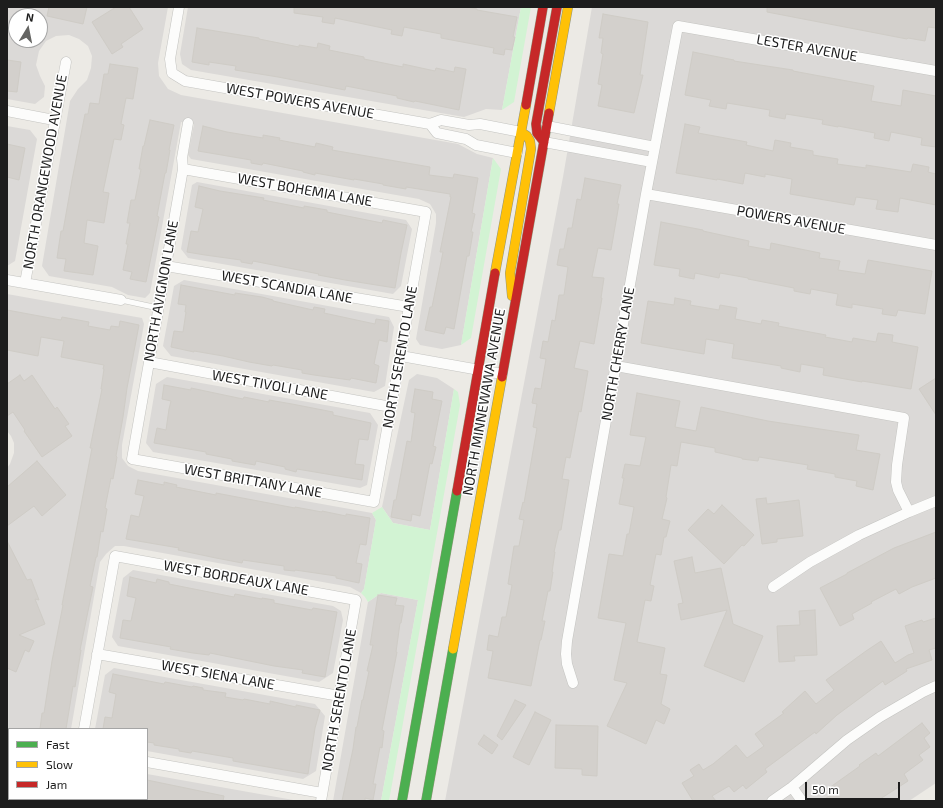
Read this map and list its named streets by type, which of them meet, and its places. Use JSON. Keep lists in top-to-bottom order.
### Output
{
  "streets": {
    "main road": ["NORTH MINNEWAWA AVENUE"],
    "street": [
      "LESTER AVENUE",
      "WEST POWERS AVENUE",
      "NORTH ORANGEWOOD AVENUE",
      "WEST BOHEMIA LANE",
      "POWERS AVENUE",
      "WEST SCANDIA LANE",
      "NORTH AVIGNON LANE",
      "NORTH CHERRY LANE",
      "NORTH SERENTO LANE",
      "WEST TIVOLI LANE",
      "WEST BRITTANY LANE",
      "WEST BORDEAUX LANE",
      "WEST SIENA LANE"
    ]
  },
  "crossings": [
    ["LESTER AVENUE", "NORTH CHERRY LANE"],
    ["WEST POWERS AVENUE", "NORTH MINNEWAWA AVENUE"],
    ["WEST BOHEMIA LANE", "NORTH AVIGNON LANE"],
    ["WEST BOHEMIA LANE", "NORTH SERENTO LANE"],
    ["POWERS AVENUE", "NORTH CHERRY LANE"],
    ["WEST SCANDIA LANE", "NORTH AVIGNON LANE"],
    ["WEST SCANDIA LANE", "NORTH SERENTO LANE"],
    ["NORTH AVIGNON LANE", "WEST TIVOLI LANE"],
    ["NORTH AVIGNON LANE", "WEST BRITTANY LANE"],
    ["NORTH SERENTO LANE", "WEST TIVOLI LANE"],
    ["NORTH SERENTO LANE", "WEST BRITTANY LANE"],
    ["NORTH SERENTO LANE", "WEST BORDEAUX LANE"],
    ["NORTH SERENTO LANE", "WEST SIENA LANE"],
    ["WEST BORDEAUX LANE", "WEST SIENA LANE"]
  ],
  "legend": ["Fast", "Slow", "Jam"],
  "scale_bar": "50 m",
  "north": "top"
}
